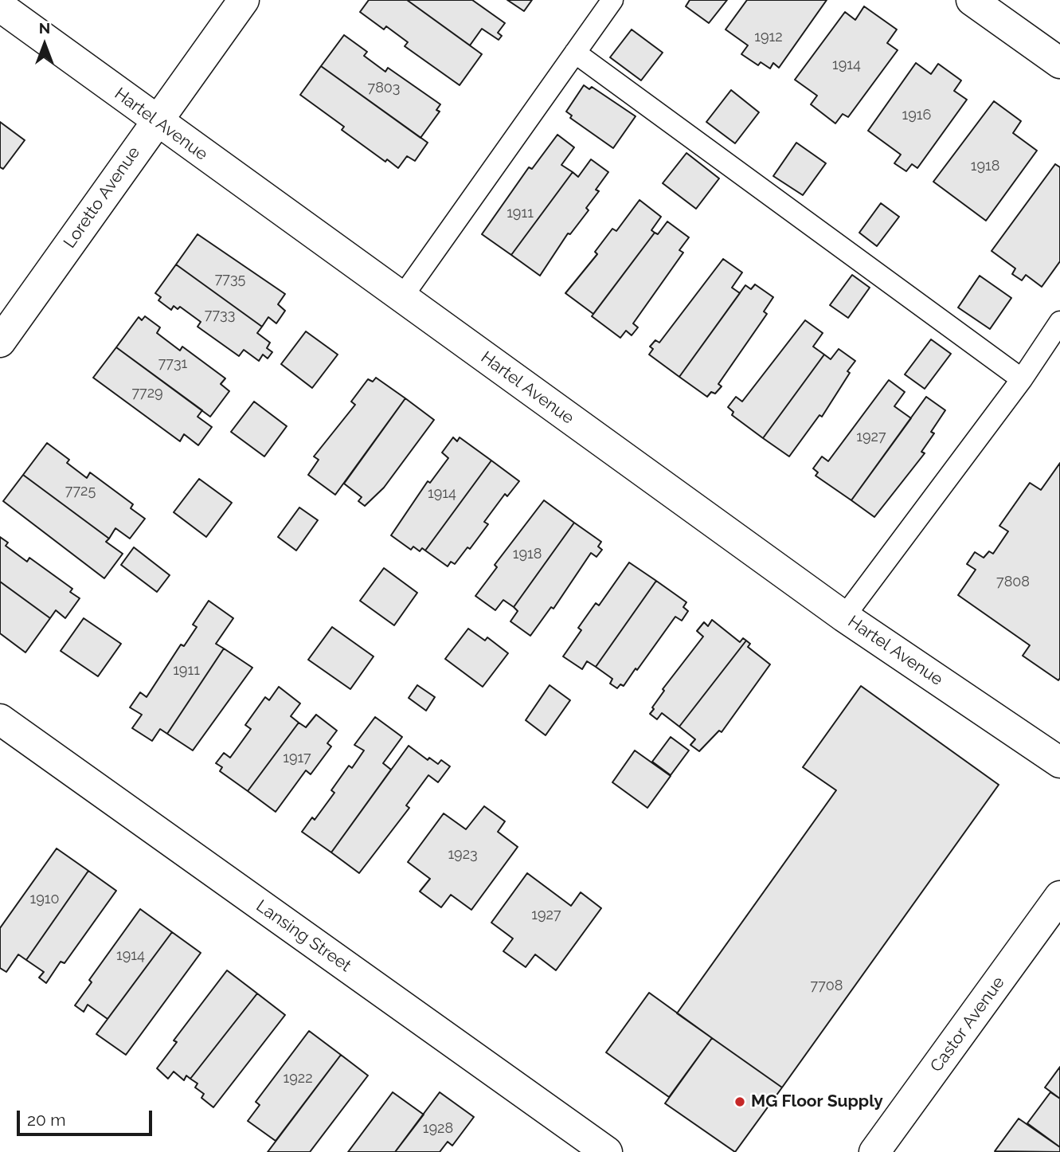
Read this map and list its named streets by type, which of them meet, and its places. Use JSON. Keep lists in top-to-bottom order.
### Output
{
  "streets": {
    "street": [
      "Hartel Avenue",
      "Loretto Avenue",
      "Lansing Street",
      "Castor Avenue"
    ]
  },
  "crossings": [
    ["Hartel Avenue", "Loretto Avenue"]
  ],
  "places": ["MG Floor Supply"],
  "house_numbers": [
    "1912",
    "1914",
    "7803",
    "1916",
    "1918",
    "1911",
    "7735",
    "7733",
    "7731",
    "7729",
    "1927",
    "7725",
    "1914",
    "1918",
    "7808",
    "1911",
    "1917",
    "1923",
    "1910",
    "1927",
    "1914",
    "7708",
    "1922",
    "1928"
  ],
  "scale_bar": "20 m",
  "north": "top"
}
